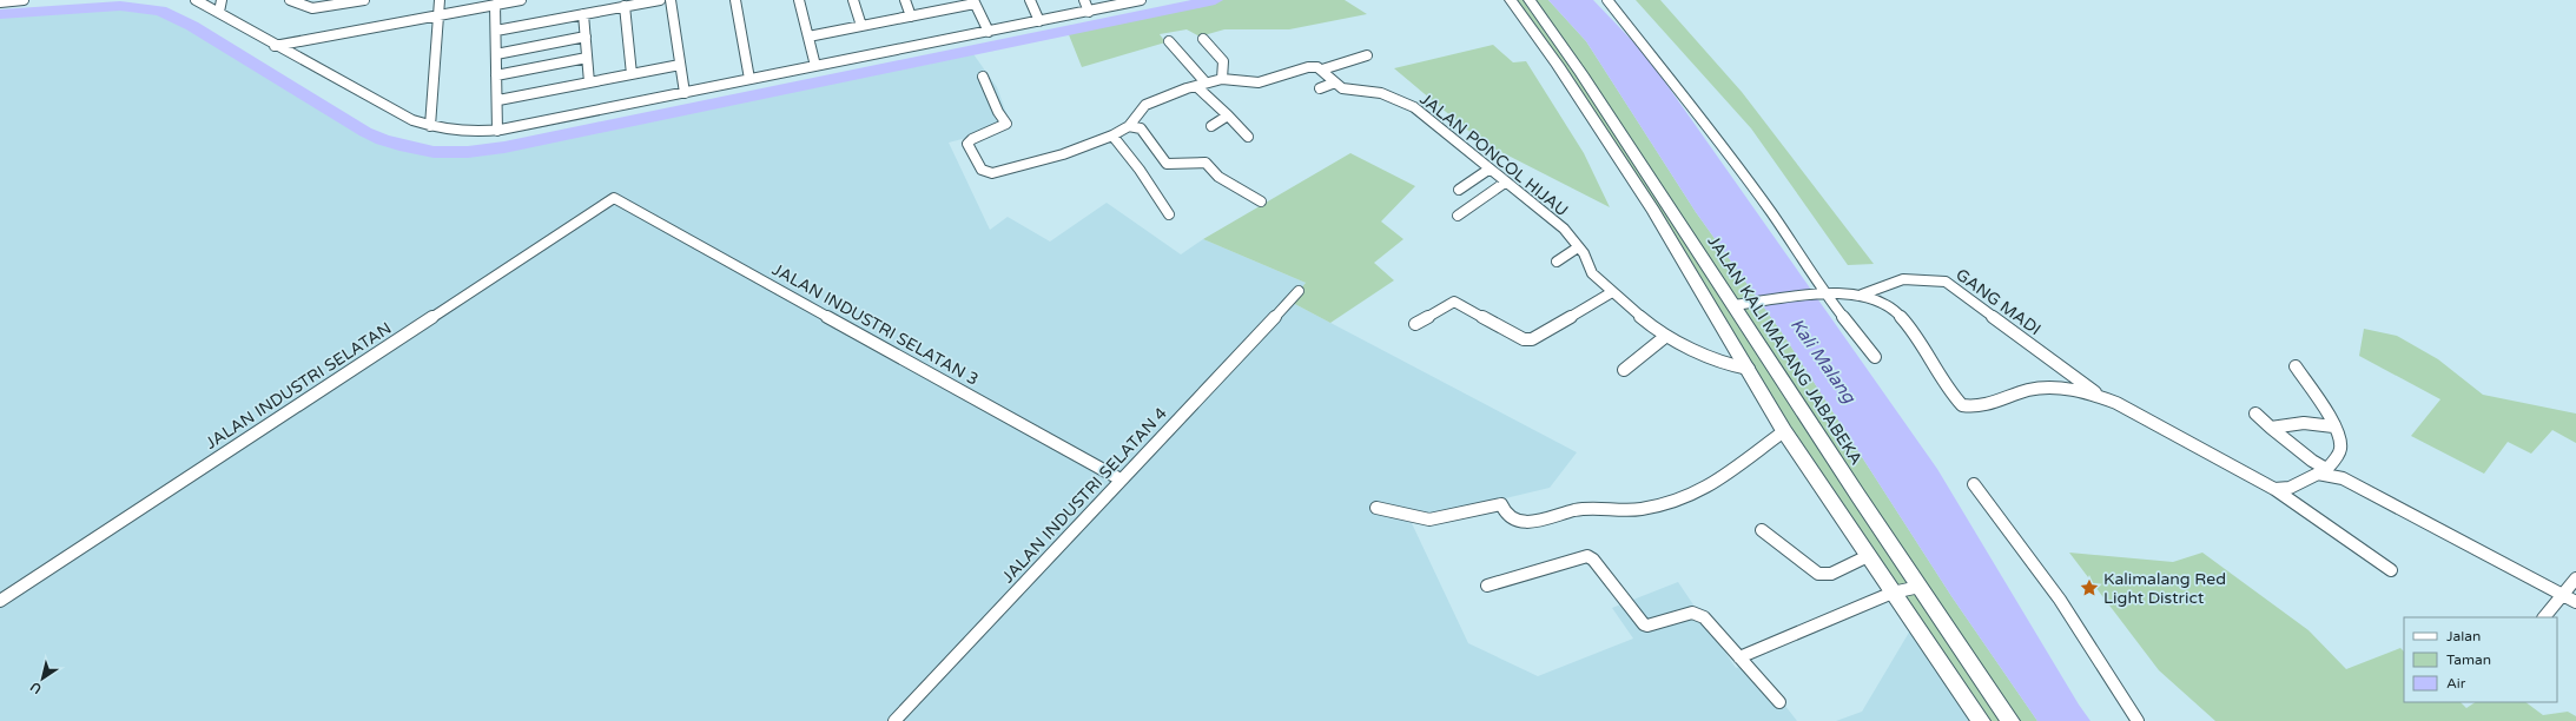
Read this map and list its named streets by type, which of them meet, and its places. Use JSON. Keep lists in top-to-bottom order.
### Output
{
  "streets": {
    "main road": ["JALAN KALI MALANG JABABEKA"],
    "street": [
      "JALAN PONCOL HIJAU",
      "GANG MADI",
      "JALAN INDUSTRI SELATAN 3",
      "JALAN INDUSTRI SELATAN",
      "JALAN INDUSTRI SELATAN 4"
    ]
  },
  "crossings": [
    ["JALAN INDUSTRI SELATAN 3", "JALAN INDUSTRI SELATAN"],
    ["JALAN INDUSTRI SELATAN 3", "JALAN INDUSTRI SELATAN 4"]
  ],
  "water": ["Kali Malang"],
  "places": {
    "place": ["Kalimalang Red Light District"]
  },
  "legend": ["Jalan", "Taman", "Air"],
  "north": "bottom left"
}
